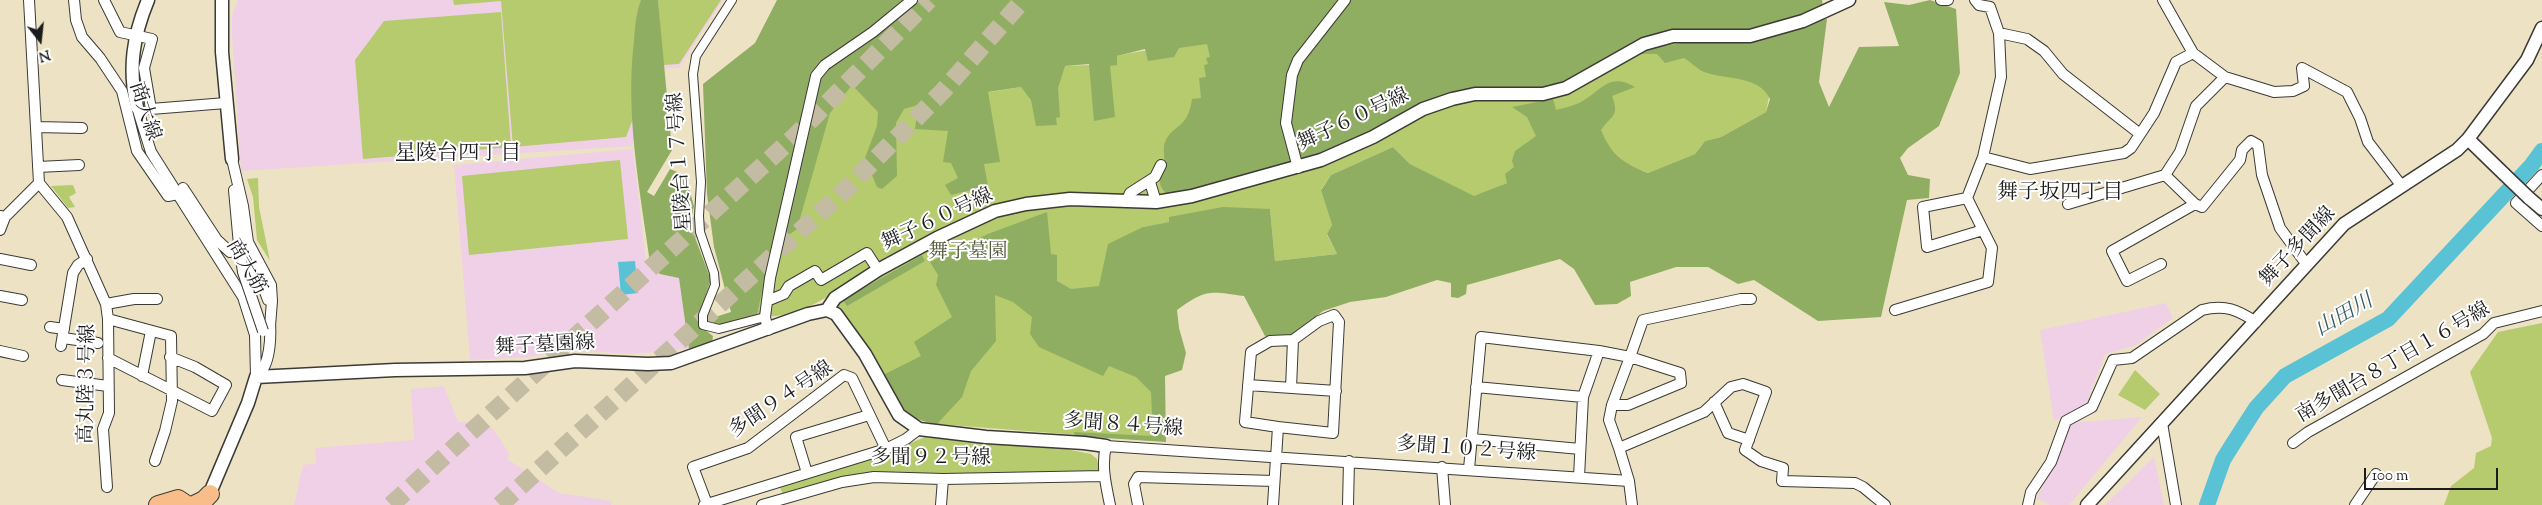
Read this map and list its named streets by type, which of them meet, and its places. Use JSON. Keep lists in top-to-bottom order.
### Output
{
  "streets": {
    "street": [
      "商大線",
      "舞子６０号線",
      "星陵台１７号線",
      "舞子多聞線",
      "商大筋",
      "舞子墓園線",
      "南多聞台８丁目１６号線",
      "高丸陸３号線",
      "多聞９４号線",
      "多聞８４号線",
      "多聞１０２号線",
      "多聞９２号線"
    ]
  },
  "crossings": [
    ["商大線", "商大筋"],
    ["舞子６０号線", "舞子墓園線"],
    ["舞子６０号線", "多聞８４号線"],
    ["星陵台１７号線", "舞子墓園線"],
    ["商大筋", "舞子墓園線"],
    ["舞子墓園線", "多聞８４号線"],
    ["多聞８４号線", "多聞１０２号線"]
  ],
  "districts": ["星陵台四丁目", "舞子坂四丁目"],
  "water": ["山田川"],
  "parks": ["舞子墓園"],
  "scale_bar": "100 m",
  "north": "bottom"
}
